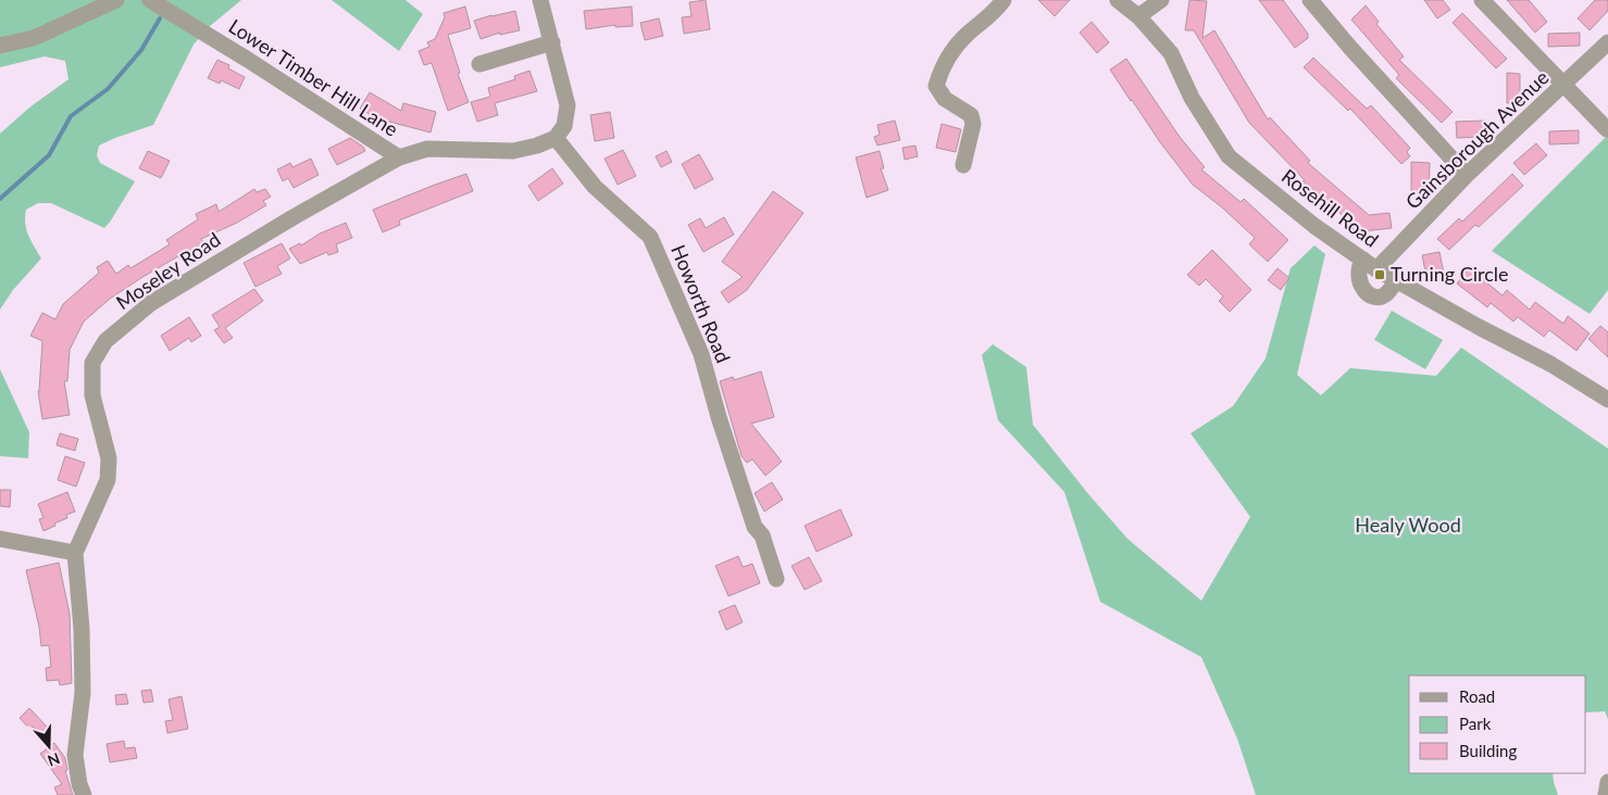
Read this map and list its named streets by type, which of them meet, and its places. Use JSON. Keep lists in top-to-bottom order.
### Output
{
  "streets": {
    "street": [
      "Lower Timber Hill Lane",
      "Gainsborough Avenue",
      "Rosehill Road",
      "Moseley Road",
      "Howorth Road"
    ]
  },
  "crossings": [
    ["Lower Timber Hill Lane", "Moseley Road"],
    ["Gainsborough Avenue", "Rosehill Road"],
    ["Moseley Road", "Howorth Road"]
  ],
  "parks": ["Healy Wood"],
  "places": {
    "transit": ["Turning Circle"]
  },
  "legend": ["Road", "Park", "Building"],
  "north": "bottom"
}
